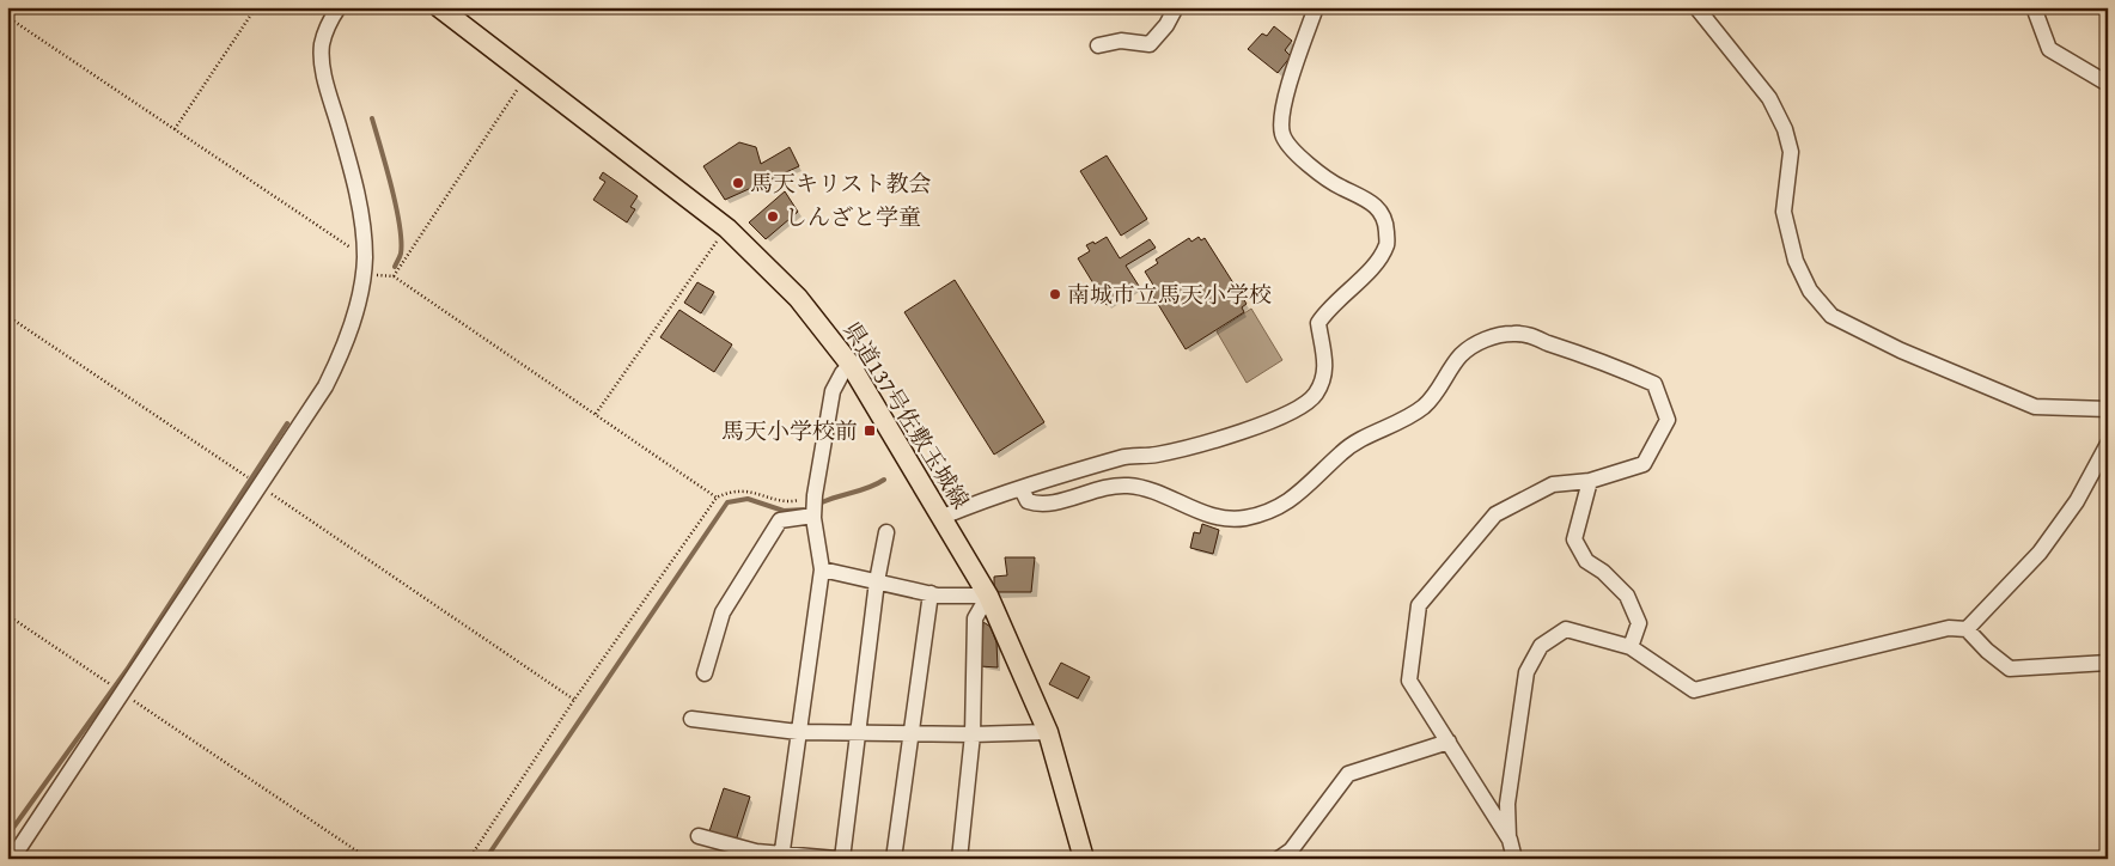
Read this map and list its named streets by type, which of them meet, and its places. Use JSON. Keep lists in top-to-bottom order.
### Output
{
  "streets": {
    "main road": ["県道137号佐敷玉城線"]
  },
  "places": {
    "other": ["馬天キリスト教会", "しんざと学童", "南城市立馬天小学校"],
    "transit": ["馬天小学校前"]
  }
}
